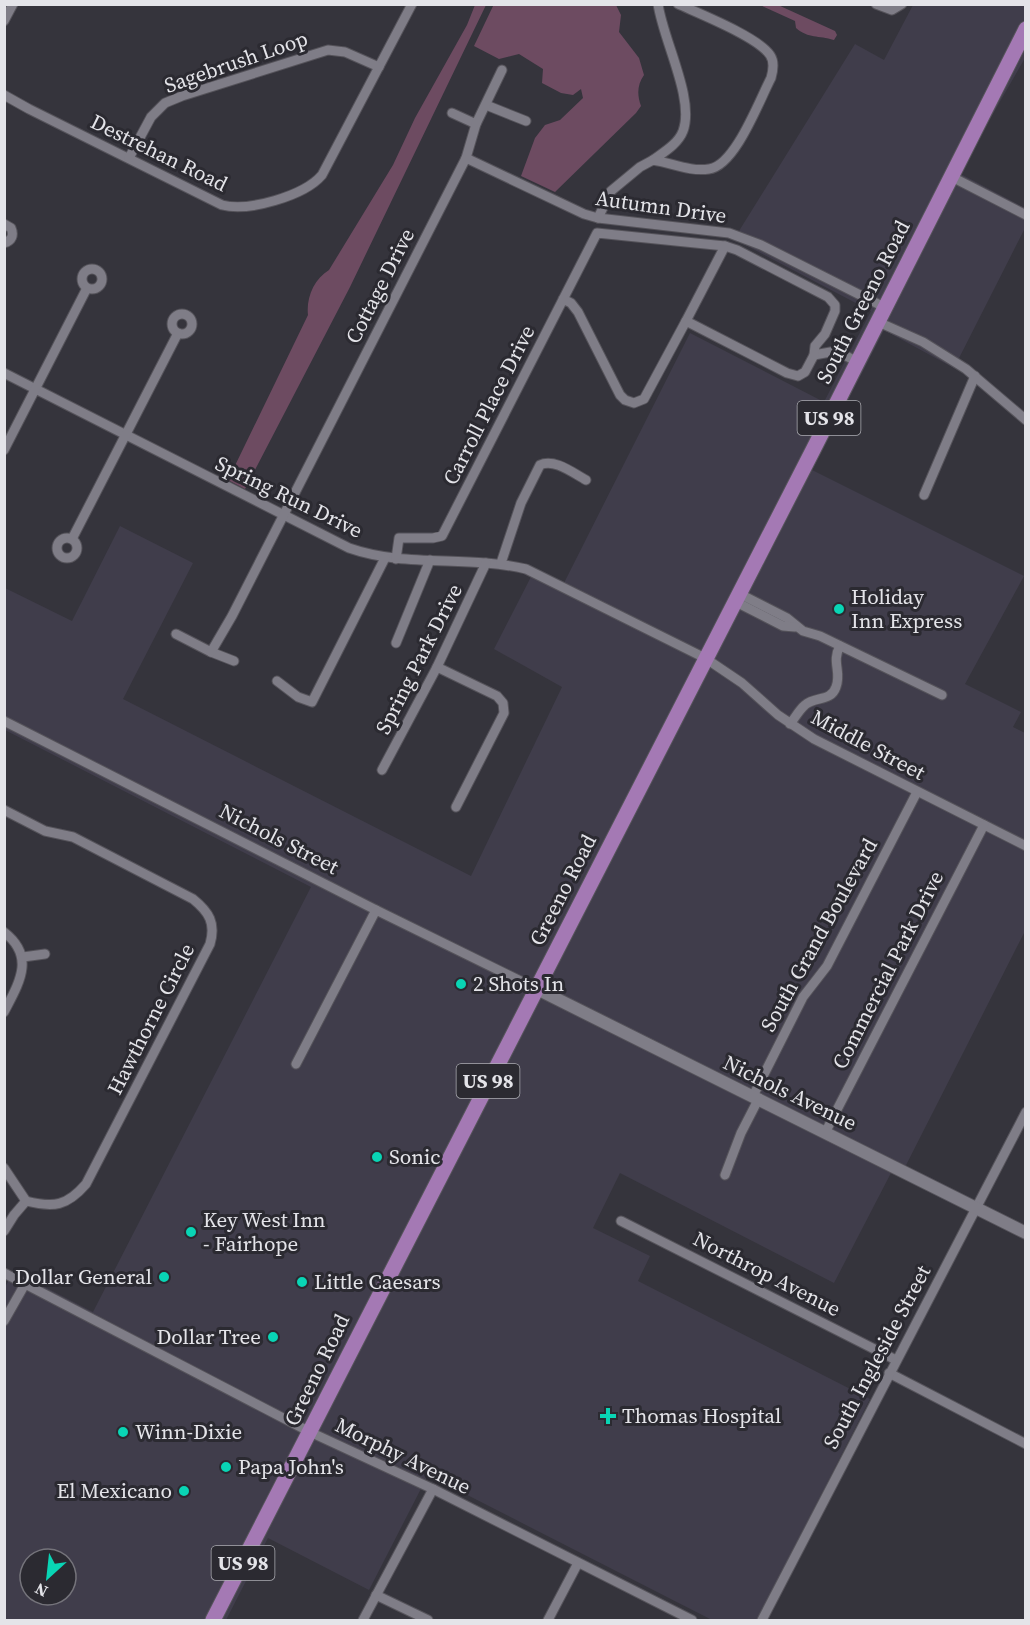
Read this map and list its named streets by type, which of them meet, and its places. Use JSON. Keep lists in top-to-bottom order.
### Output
{
  "streets": {
    "main road": ["South Greeno Road", "US 98", "Greeno Road"],
    "street": [
      "Sagebrush Loop",
      "Destrehan Road",
      "Autumn Drive",
      "Cottage Drive",
      "Carroll Place Drive",
      "Spring Run Drive",
      "Spring Park Drive",
      "Middle Street",
      "Nichols Street",
      "South Grand Boulevard",
      "Commercial Park Drive",
      "Hawthorne Circle",
      "Nichols Avenue",
      "Northrop Avenue",
      "South Ingleside Street",
      "Morphy Avenue"
    ]
  },
  "crossings": [
    ["Sagebrush Loop", "Destrehan Road"],
    ["Autumn Drive", "Cottage Drive"],
    ["Autumn Drive", "South Greeno Road"],
    ["Cottage Drive", "Spring Run Drive"],
    ["South Greeno Road", "Spring Run Drive"],
    ["South Greeno Road", "Middle Street"],
    ["South Greeno Road", "Greeno Road"],
    ["Carroll Place Drive", "Spring Run Drive"],
    ["Spring Run Drive", "Spring Park Drive"],
    ["Spring Run Drive", "Middle Street"],
    ["Spring Run Drive", "Greeno Road"],
    ["Middle Street", "Greeno Road"],
    ["Middle Street", "South Grand Boulevard"],
    ["Middle Street", "Commercial Park Drive"],
    ["Nichols Street", "Greeno Road"],
    ["Nichols Street", "Nichols Avenue"],
    ["Greeno Road", "Nichols Avenue"],
    ["Greeno Road", "Morphy Avenue"],
    ["South Grand Boulevard", "Nichols Avenue"],
    ["Commercial Park Drive", "Nichols Avenue"],
    ["Nichols Avenue", "South Ingleside Street"],
    ["Northrop Avenue", "South Ingleside Street"]
  ],
  "places": {
    "other": [
      "Holiday Inn Express",
      "2 Shots In",
      "Sonic",
      "Key West Inn - Fairhope",
      "Dollar General",
      "Little Caesars",
      "Dollar Tree",
      "Winn-Dixie",
      "Papa John's",
      "El Mexicano"
    ],
    "health": ["Thomas Hospital"]
  },
  "north": "bottom left"
}
